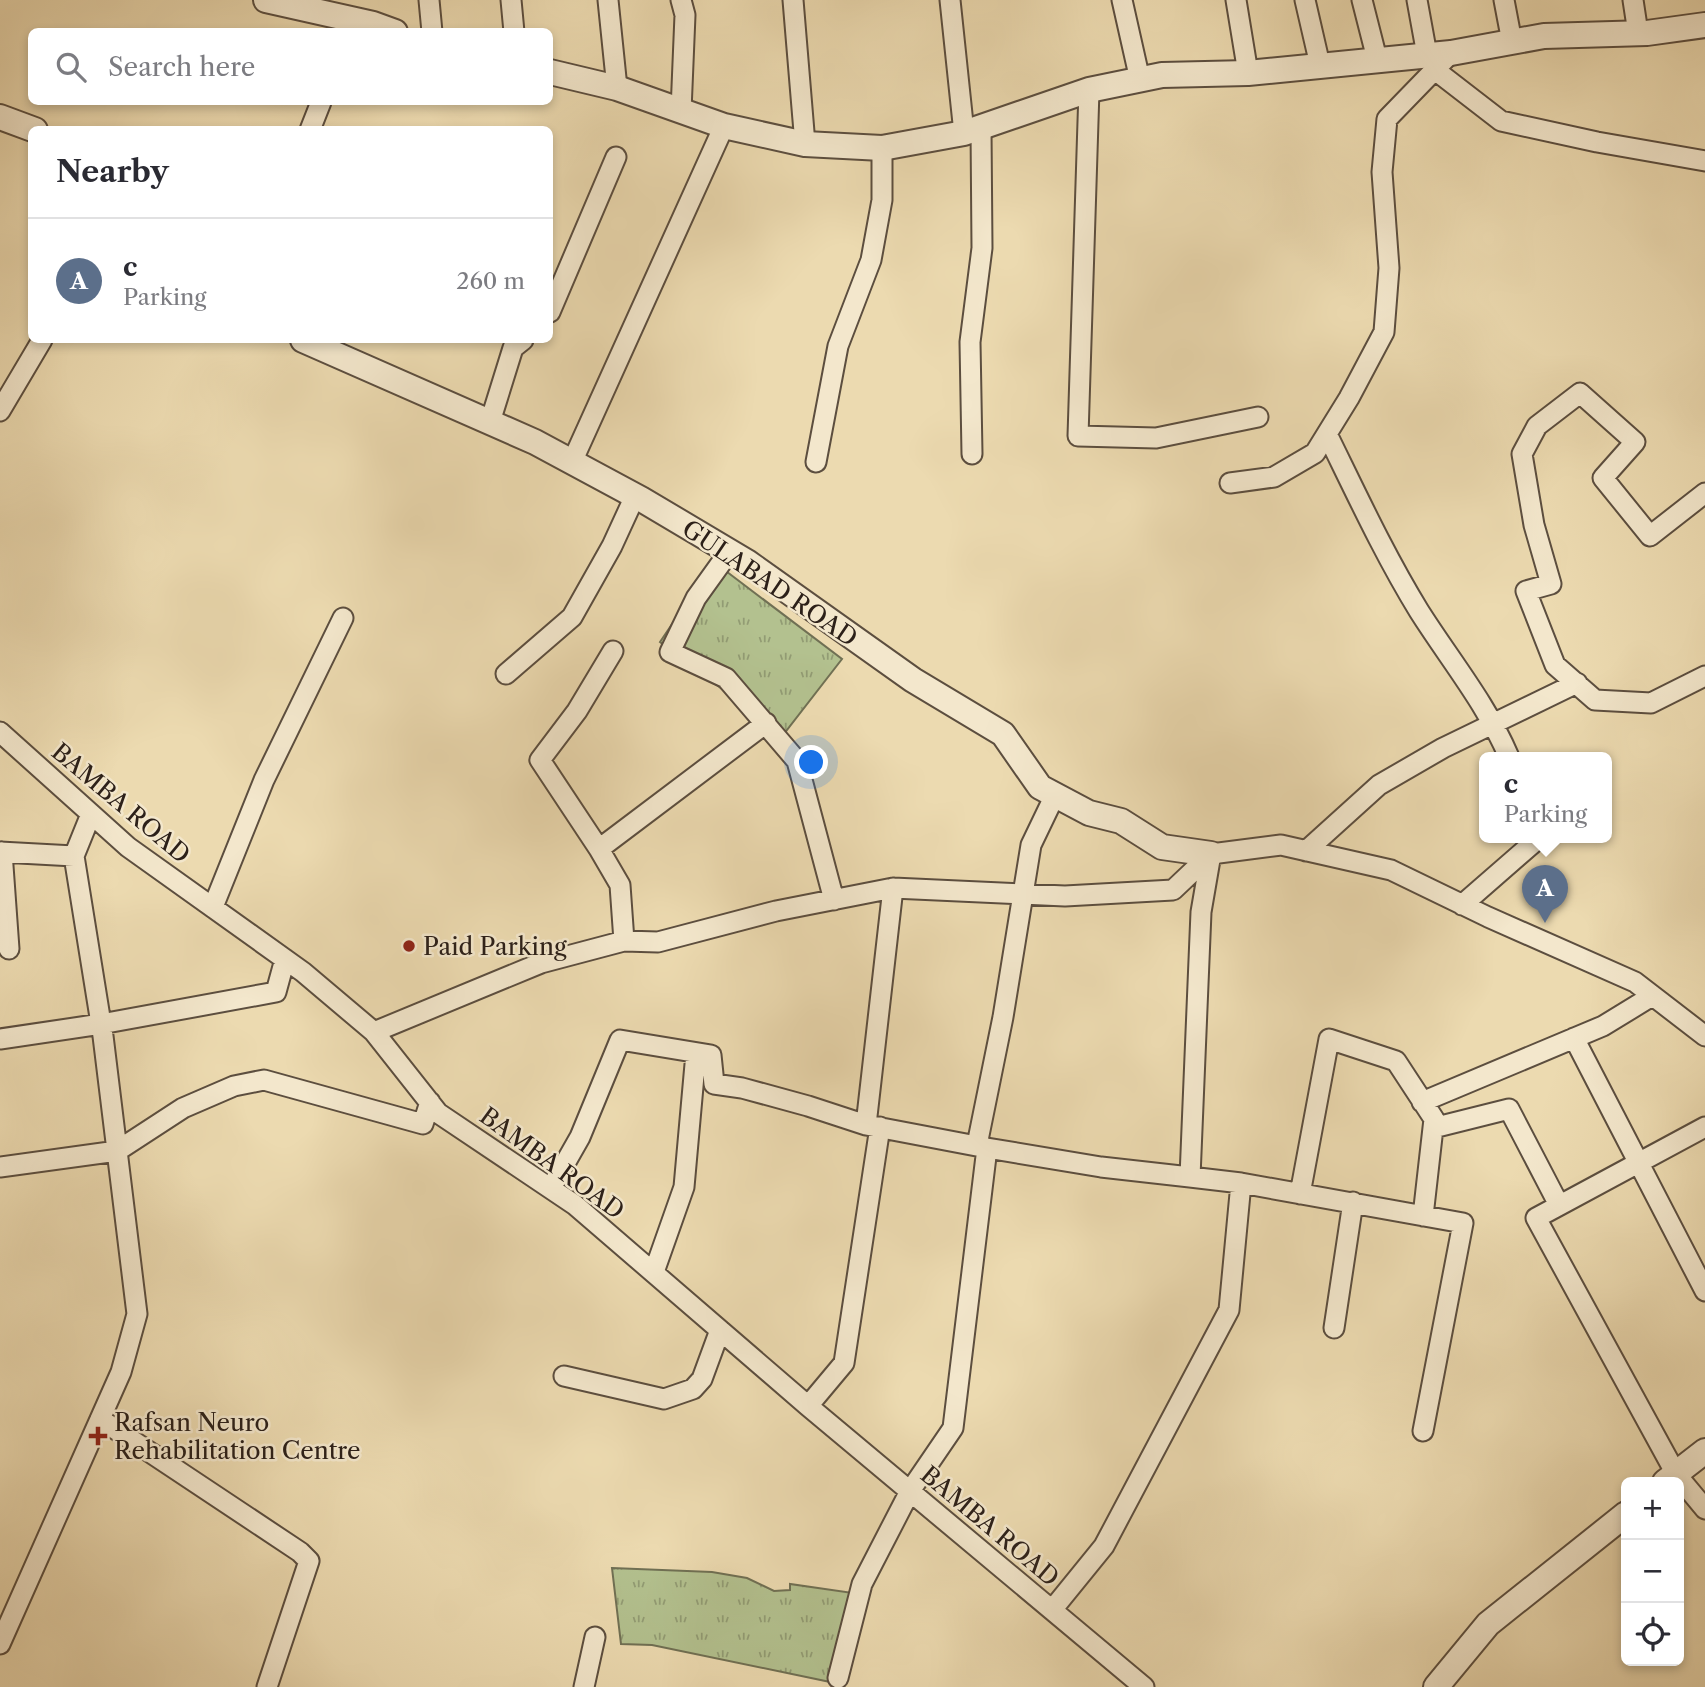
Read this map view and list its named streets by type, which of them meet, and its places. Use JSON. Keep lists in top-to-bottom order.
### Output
{
  "streets": {
    "street": ["GULABAD ROAD", "BAMBA ROAD"]
  },
  "places": {
    "other": ["Paid Parking"],
    "health": ["Rafsan Neuro Rehabilitation Centre"]
  },
  "page": {
    "search": "Search here",
    "heading": "Nearby",
    "list": [
      {
        "mark": "A",
        "name": "c",
        "note": "Parking",
        "value": "260 m"
      }
    ],
    "popup": ["c", "Parking"],
    "pins": "A",
    "map_buttons": ["+", "−"]
  }
}
